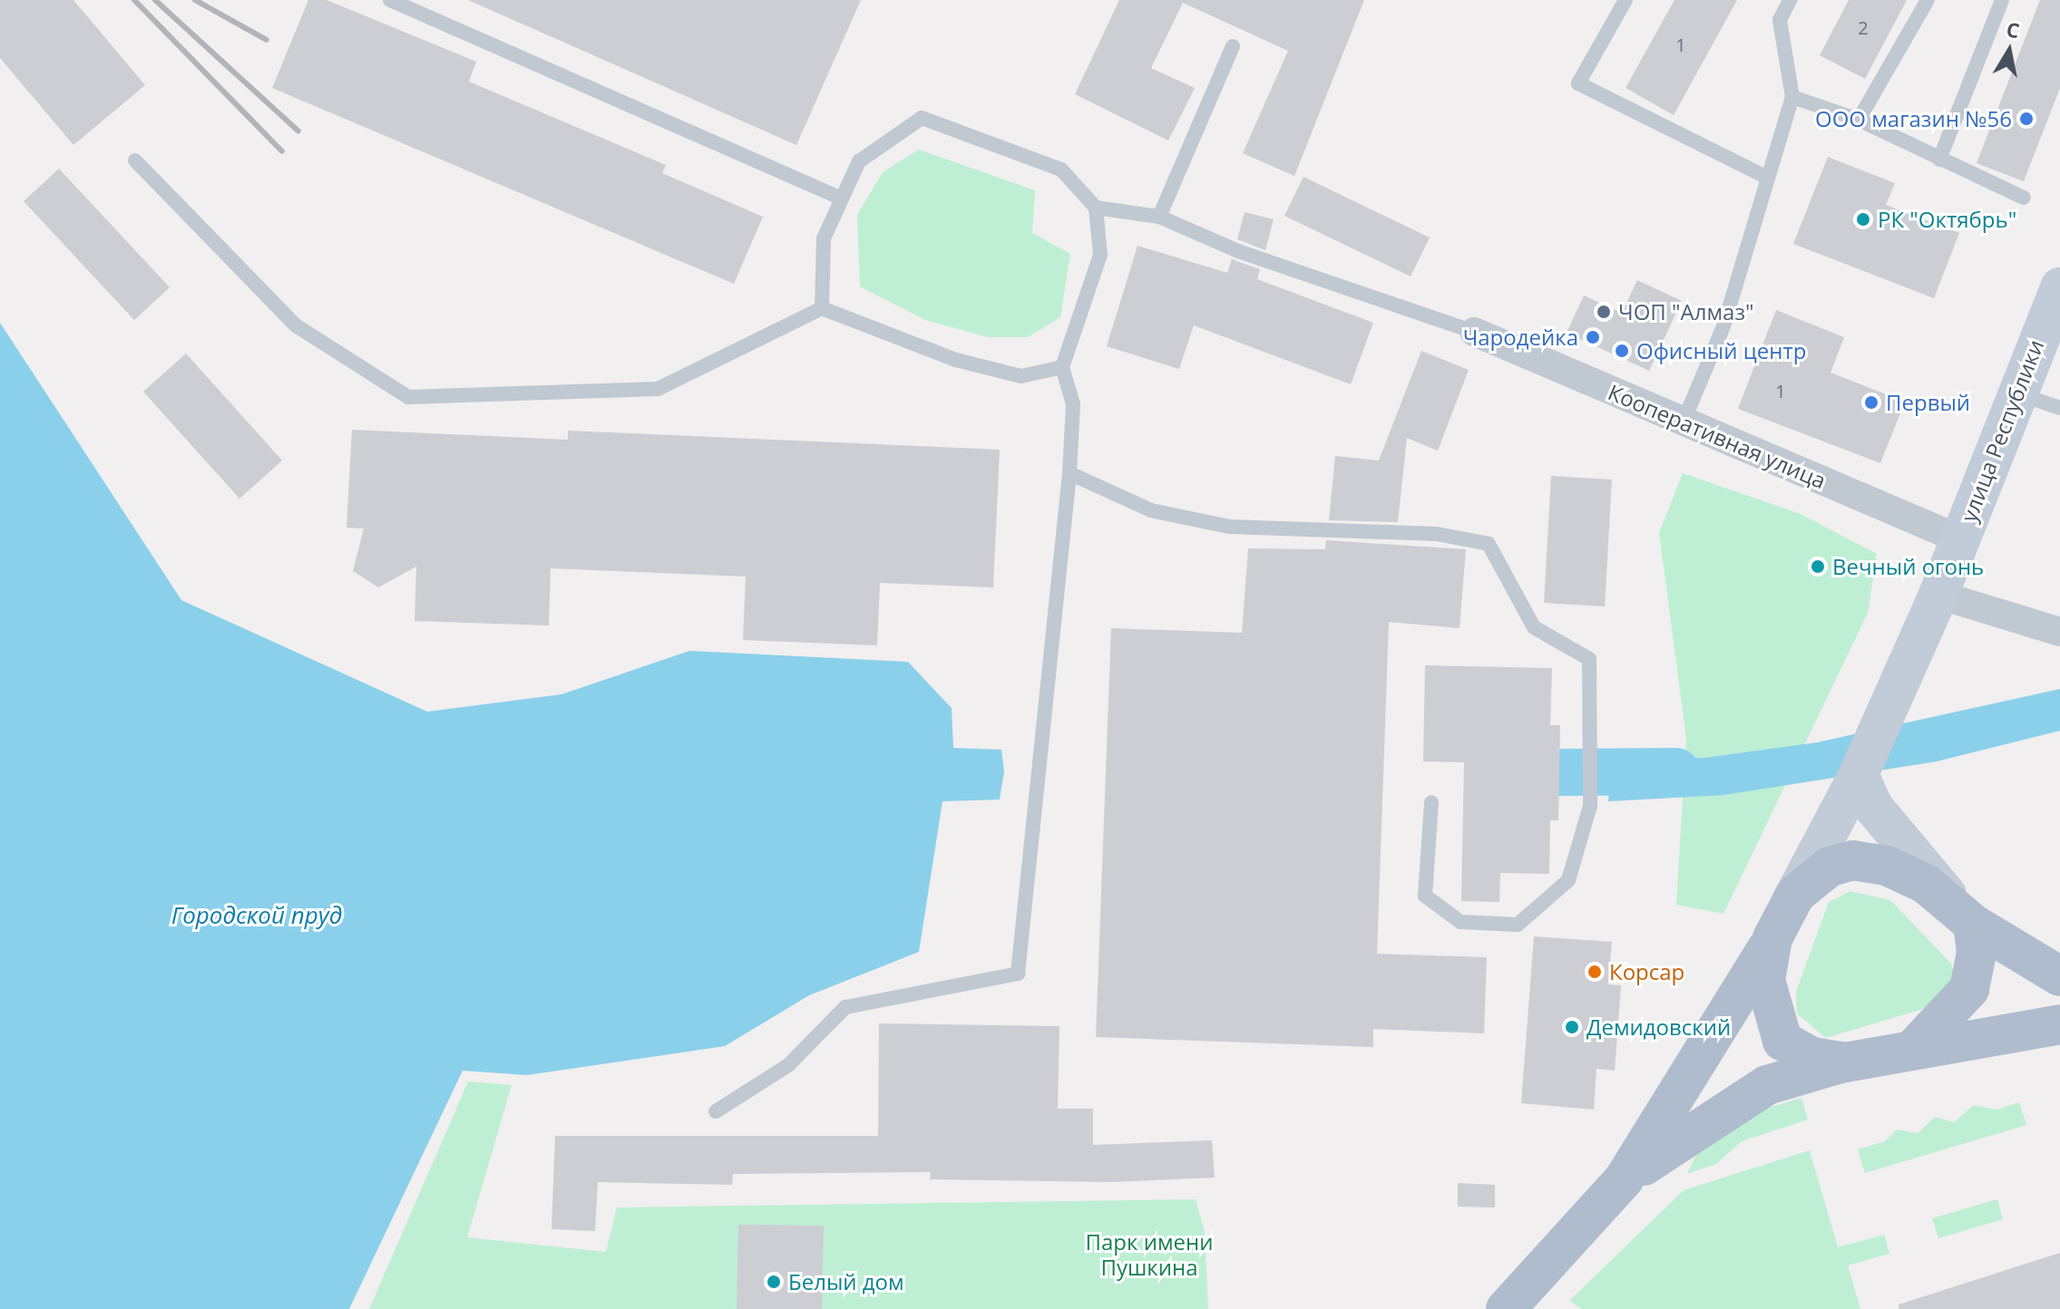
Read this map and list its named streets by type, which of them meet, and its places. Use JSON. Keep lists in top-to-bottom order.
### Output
{
  "streets": {
    "main road": ["улица Республики"],
    "street": ["Кооперативная улица"]
  },
  "crossings": [
    ["улица Республики", "Кооперативная улица"]
  ],
  "water": ["Городской пруд"],
  "parks": ["Парк имени Пушкина"],
  "places": [
    "ООО магазин №56",
    "РК \"Октябрь\"",
    "ЧОП \"Алмаз\"",
    "Чародейка",
    "Офисный центр",
    "Первый",
    "Вечный огонь",
    "Корсар",
    "Демидовский",
    "Белый дом"
  ],
  "house_numbers": ["2", "1", "1"],
  "north": "top"
}
